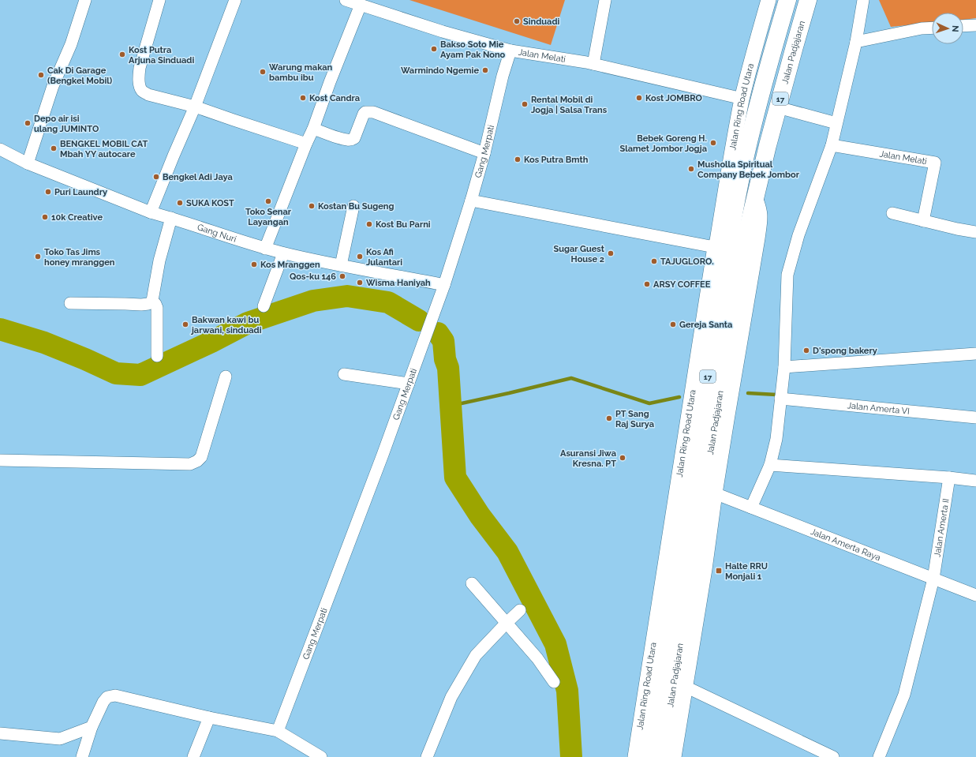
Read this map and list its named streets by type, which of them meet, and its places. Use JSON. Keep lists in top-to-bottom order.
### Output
{
  "streets": {
    "highway": ["Jalan Padjajaran", "17"],
    "street": [
      "Jalan Melati",
      "Jalan Ring Road Utara",
      "Gang Merpati",
      "Gang Nuri",
      "Jalan Amerta VI",
      "Jalan Amerta II",
      "Jalan Amerta Raya"
    ]
  },
  "crossings": [
    ["Jalan Padjajaran", "Jalan Ring Road Utara"],
    ["Jalan Melati", "Jalan Ring Road Utara"],
    ["Jalan Melati", "Gang Merpati"],
    ["Gang Merpati", "Gang Nuri"],
    ["Jalan Amerta II", "Jalan Amerta Raya"]
  ],
  "places": {
    "other": [
      "Sinduadi",
      "Bakso Soto Mie Ayam Pak Nono",
      "Kost Putra Arjuna Sinduadi",
      "Warmindo Ngemie",
      "Warung makan bambu ibu",
      "Cak Di Garage (Bengkel Mobil)",
      "Kost Candra",
      "Kost JOMBRO",
      "Rental Mobil di Jogja | Salsa Trans",
      "Depo air isi ulang JUMINTO",
      "Bebek Goreng H. Slamet Jombor Jogja",
      "BENGKEL MOBIL CAT Mbah YY autocare",
      "Kos Putra Bmth",
      "Musholla Spiritual Company Bebek Jombor",
      "Bengkel Adi Jaya",
      "Puri Laundry",
      "Toko Senar Layangan",
      "SUKA KOST",
      "Kostan Bu Sugeng",
      "10k Creative",
      "Kost Bu Parni",
      "Sugar Guest House 2",
      "Toko Tas Jims honey mranggen",
      "Kos Afi Julantari",
      "TAJUGLORO.",
      "Kos Mranggen",
      "Qos-ku 146",
      "Wisma Haniyah",
      "ARSY COFFEE",
      "Bakwan kawi bu jarwani, sinduadi",
      "Gereja Santa",
      "D'spong bakery",
      "PT Sang Raj Surya",
      "Asuransi Jiwa Kresna. PT"
    ],
    "transit": ["Halte RRU Monjali 1"]
  },
  "north": "right"
}
